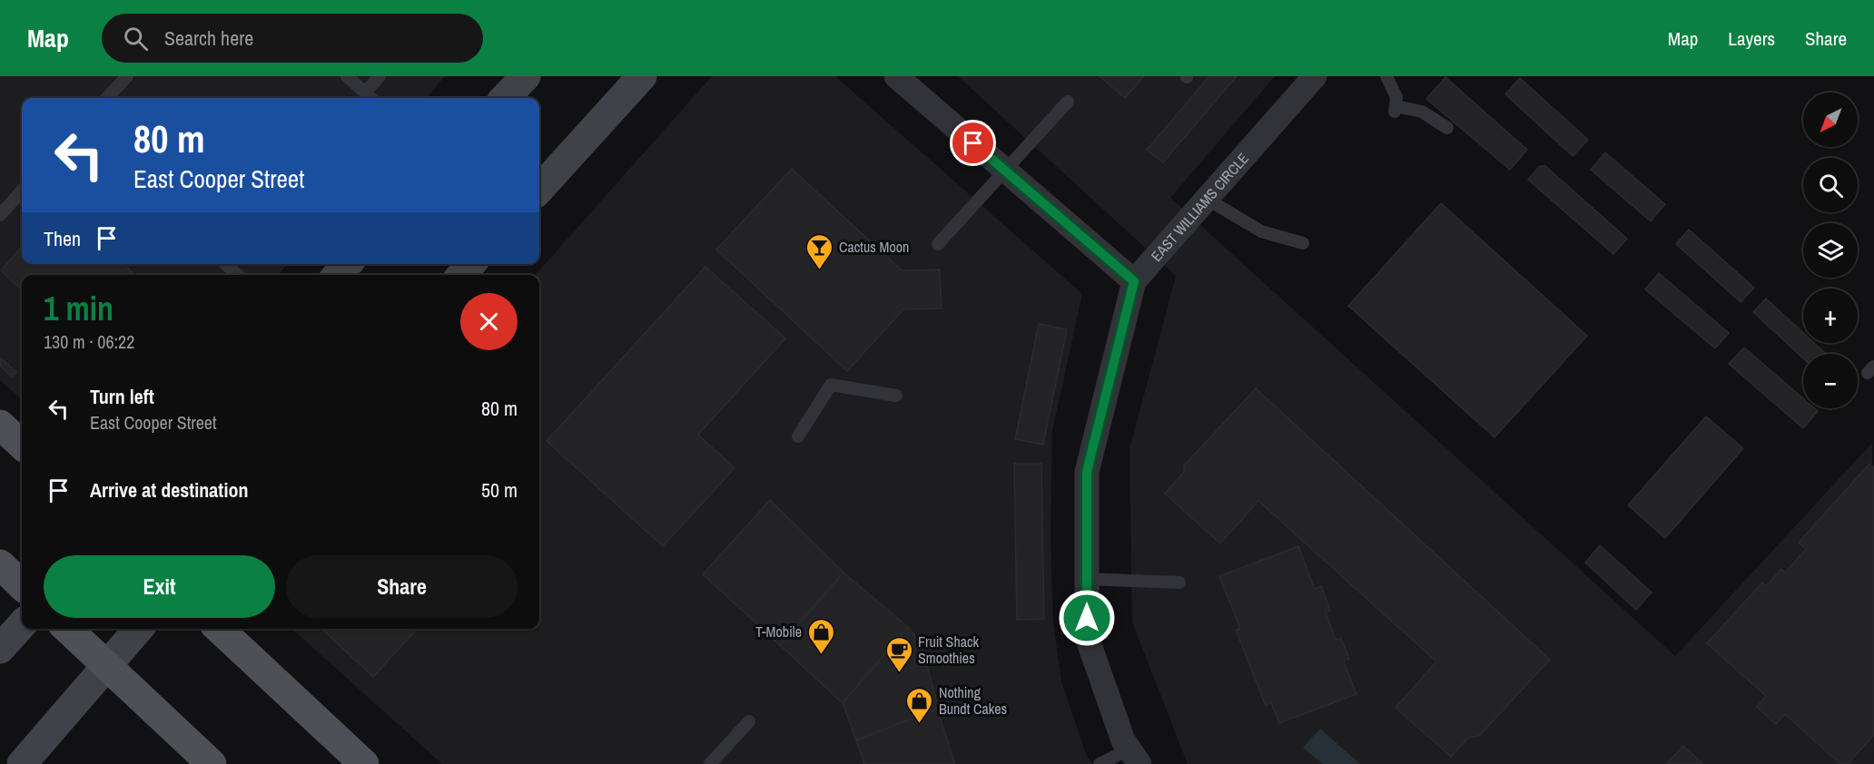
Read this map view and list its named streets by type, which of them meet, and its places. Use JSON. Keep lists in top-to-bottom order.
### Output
{
  "streets": {
    "street": ["EAST WILLIAMS CIRCLE"]
  },
  "places": {
    "bar": ["Cactus Moon"],
    "shop": ["T-Mobile", "Nothing Bundt Cakes"],
    "cafe": ["Fruit Shack Smoothies"]
  },
  "north": "bottom left",
  "page": {
    "header": "Map",
    "search": "Search here",
    "nav": ["Map", "Layers", "Share"],
    "map_buttons": ["+", "−"],
    "turn": ["80 m", "East Cooper Street"],
    "then": "Then",
    "heading": ["1 min", "130 m · 06:22"],
    "list": [
      {
        "name": "Turn left",
        "note": "East Cooper Street",
        "value": "80 m"
      },
      {
        "name": "Arrive at destination",
        "value": "50 m"
      }
    ],
    "buttons": ["Exit", "Share"]
  }
}
